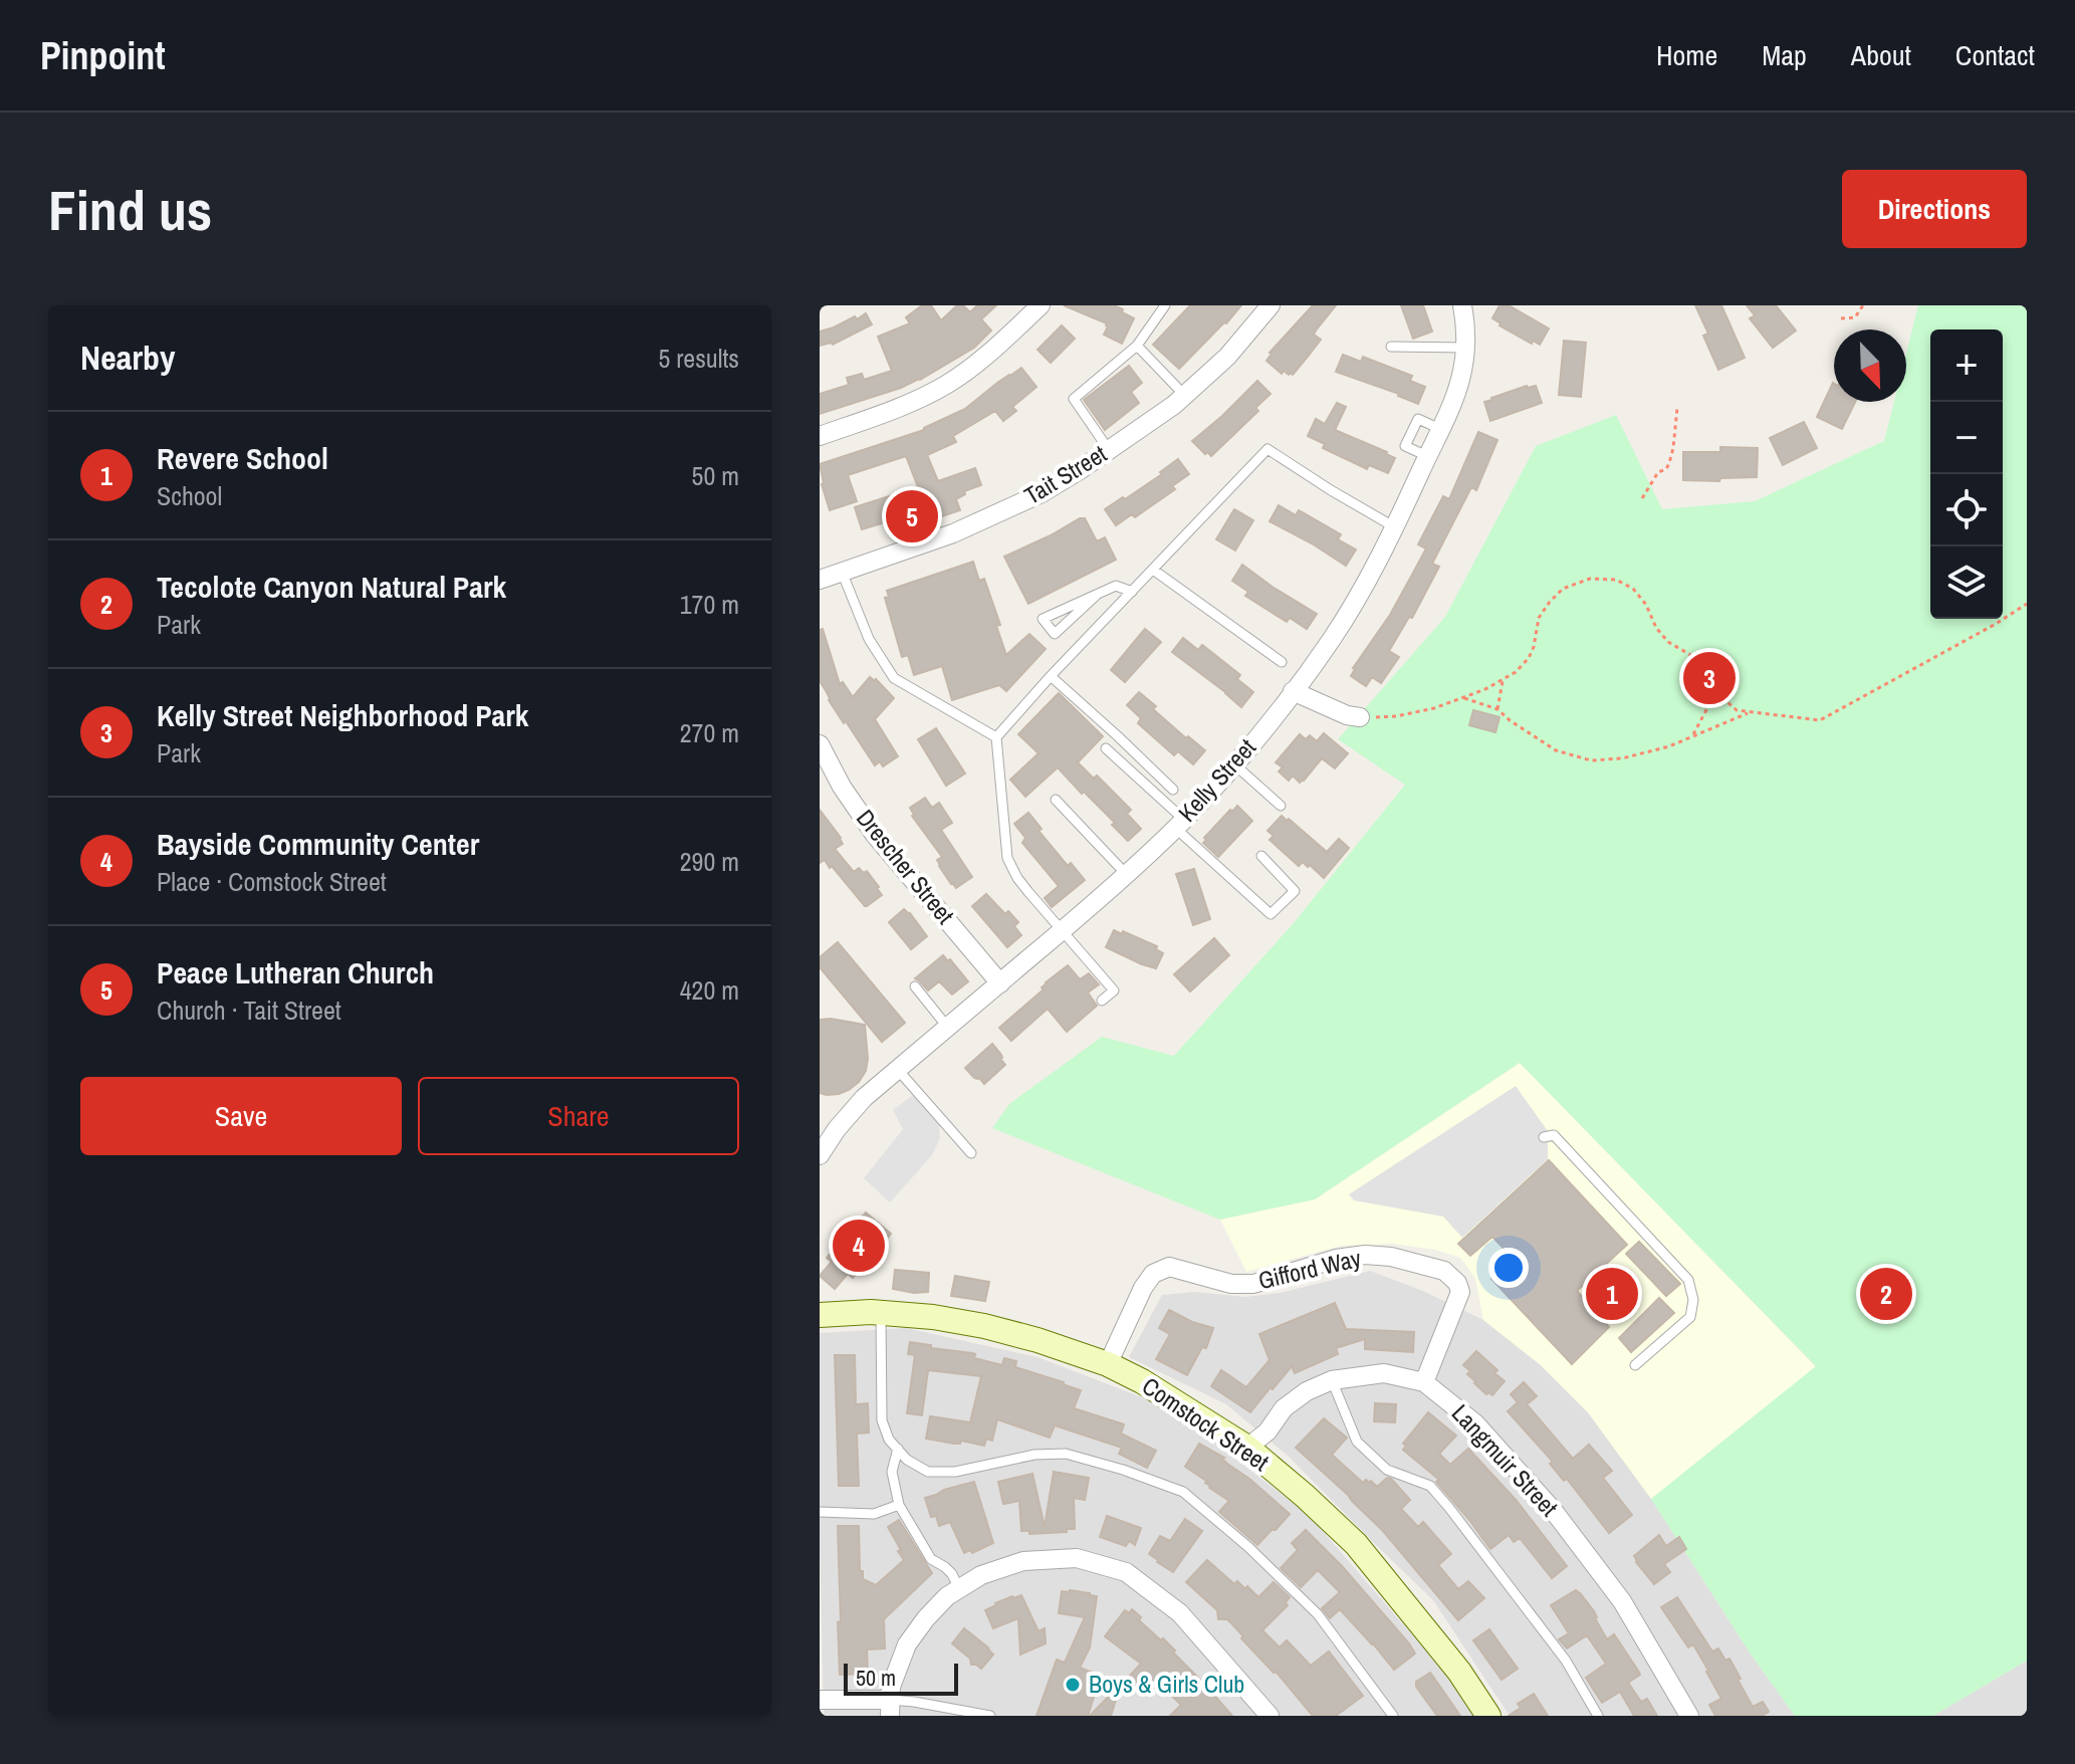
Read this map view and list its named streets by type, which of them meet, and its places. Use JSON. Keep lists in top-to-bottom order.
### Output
{
  "streets": {
    "street": [
      "Tait Street",
      "Kelly Street",
      "Drescher Street",
      "Gifford Way",
      "Comstock Street",
      "Langmuir Street"
    ]
  },
  "crossings": [
    ["Kelly Street", "Drescher Street"],
    ["Gifford Way", "Comstock Street"],
    ["Gifford Way", "Langmuir Street"],
    ["Comstock Street", "Langmuir Street"]
  ],
  "places": ["Boys & Girls Club"],
  "scale_bar": "50 m",
  "north": "bottom right",
  "page": {
    "header": "Pinpoint",
    "nav": [
      "Home",
      "Map",
      "About",
      "Contact"
    ],
    "buttons": [
      "Directions",
      ["Save", "Share"]
    ],
    "title": "Find us",
    "heading": ["Nearby", "5 results"],
    "map_buttons": ["+", "−"],
    "list": [
      {
        "mark": "1",
        "name": "Revere School",
        "note": "School",
        "value": "50 m"
      },
      {
        "mark": "2",
        "name": "Tecolote Canyon Natural Park",
        "note": "Park",
        "value": "170 m"
      },
      {
        "mark": "3",
        "name": "Kelly Street Neighborhood Park",
        "note": "Park",
        "value": "270 m"
      },
      {
        "mark": "4",
        "name": "Bayside Community Center",
        "note": "Place · Comstock Street",
        "value": "290 m"
      },
      {
        "mark": "5",
        "name": "Peace Lutheran Church",
        "note": "Church · Tait Street",
        "value": "420 m"
      }
    ],
    "pins": [
      "5",
      "3",
      "4",
      "1",
      "2"
    ],
    "scale": "50 m"
  }
}
